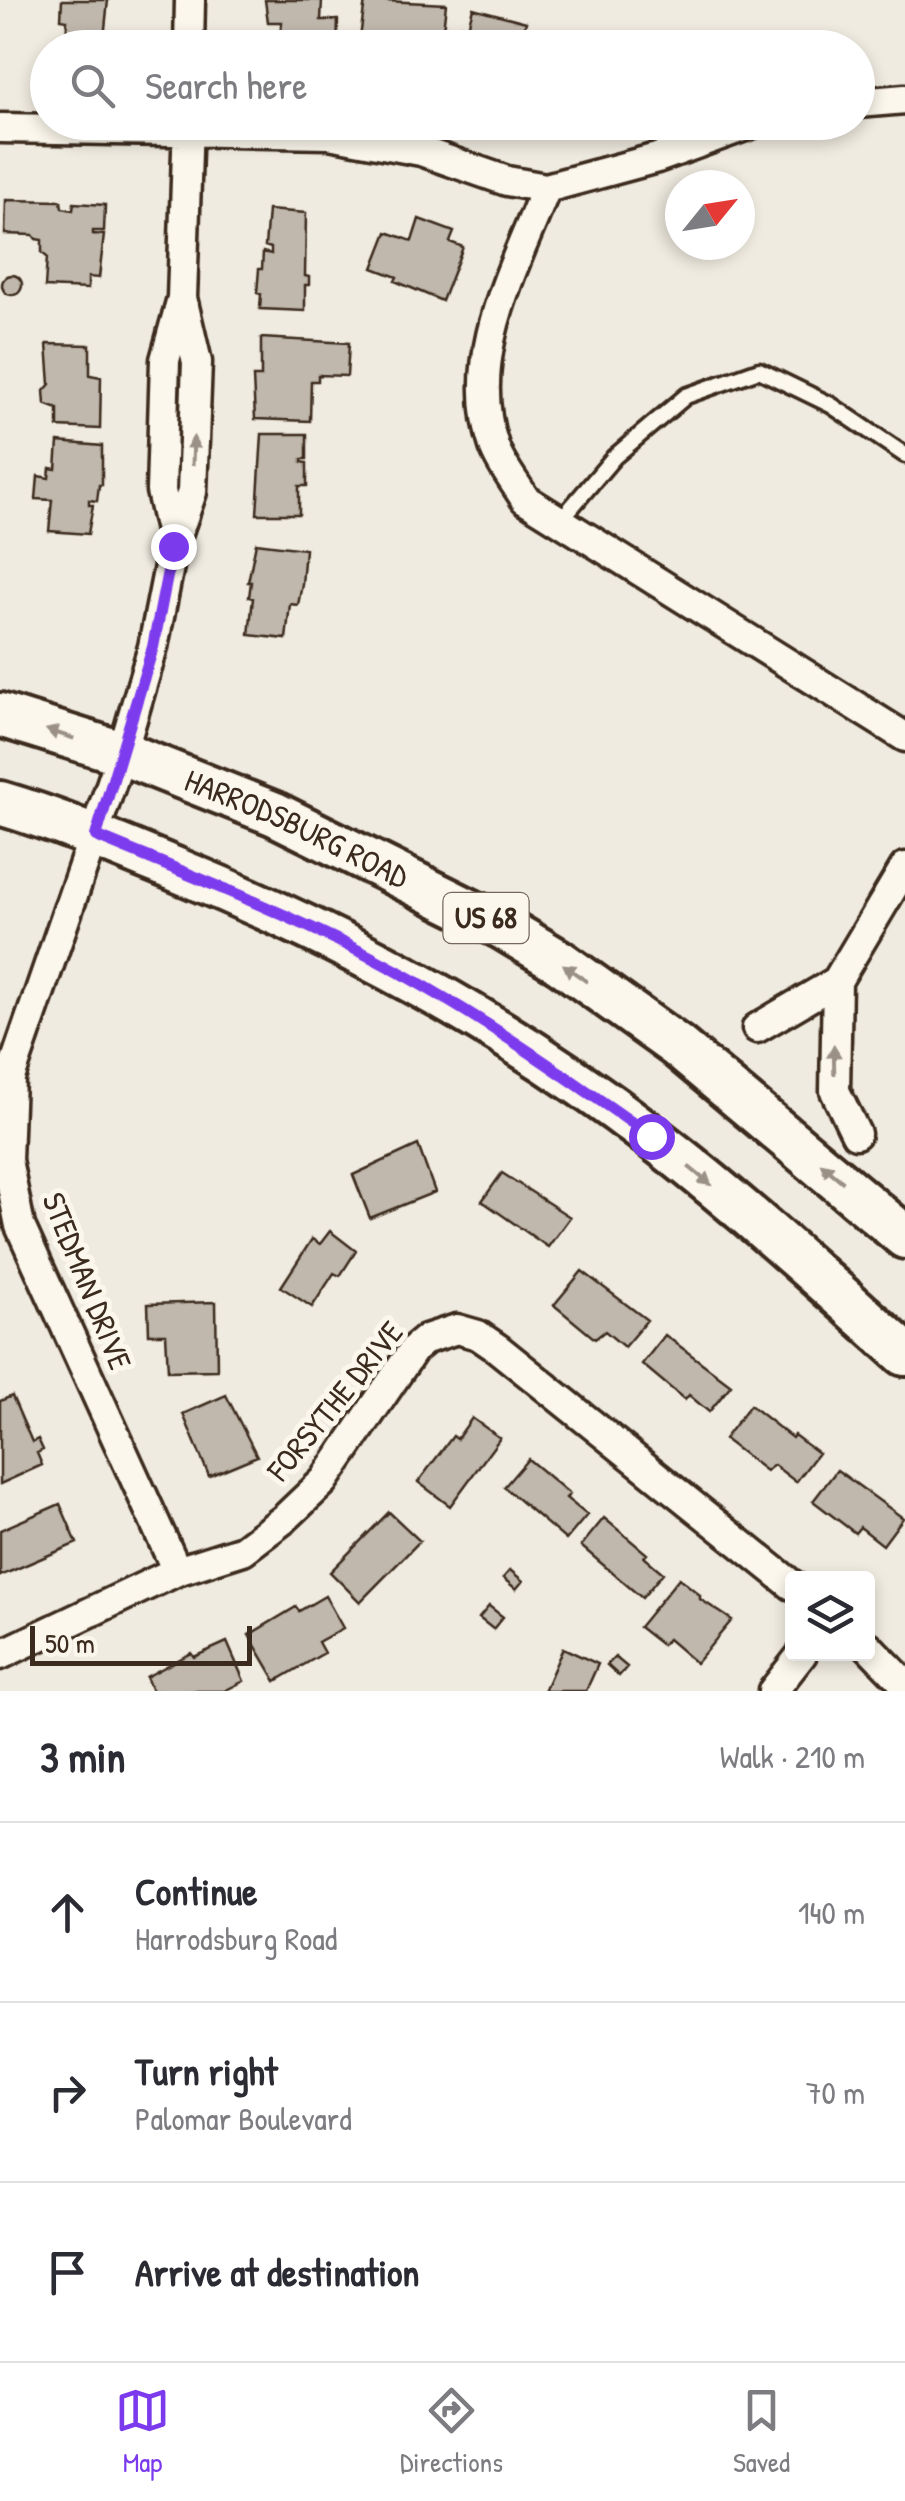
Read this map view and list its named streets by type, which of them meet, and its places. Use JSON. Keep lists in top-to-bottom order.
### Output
{
  "streets": {
    "main road": ["HARRODSBURG ROAD", "US 68"],
    "street": ["STEDMAN DRIVE", "FORSYTHE DRIVE"]
  },
  "crossings": [
    ["HARRODSBURG ROAD", "STEDMAN DRIVE"],
    ["US 68", "STEDMAN DRIVE"],
    ["STEDMAN DRIVE", "FORSYTHE DRIVE"]
  ],
  "scale_bar": "50 m",
  "north": "top right",
  "page": {
    "search": "Search here",
    "scale": "50 m",
    "heading": ["3 min", "Walk · 210 m"],
    "list": [
      ["Continue", "Harrodsburg Road", "140 m"],
      ["Turn right", "Palomar Boulevard", "70 m"],
      "Arrive at destination"
    ],
    "nav": ["Map", "Directions", "Saved"]
  }
}
